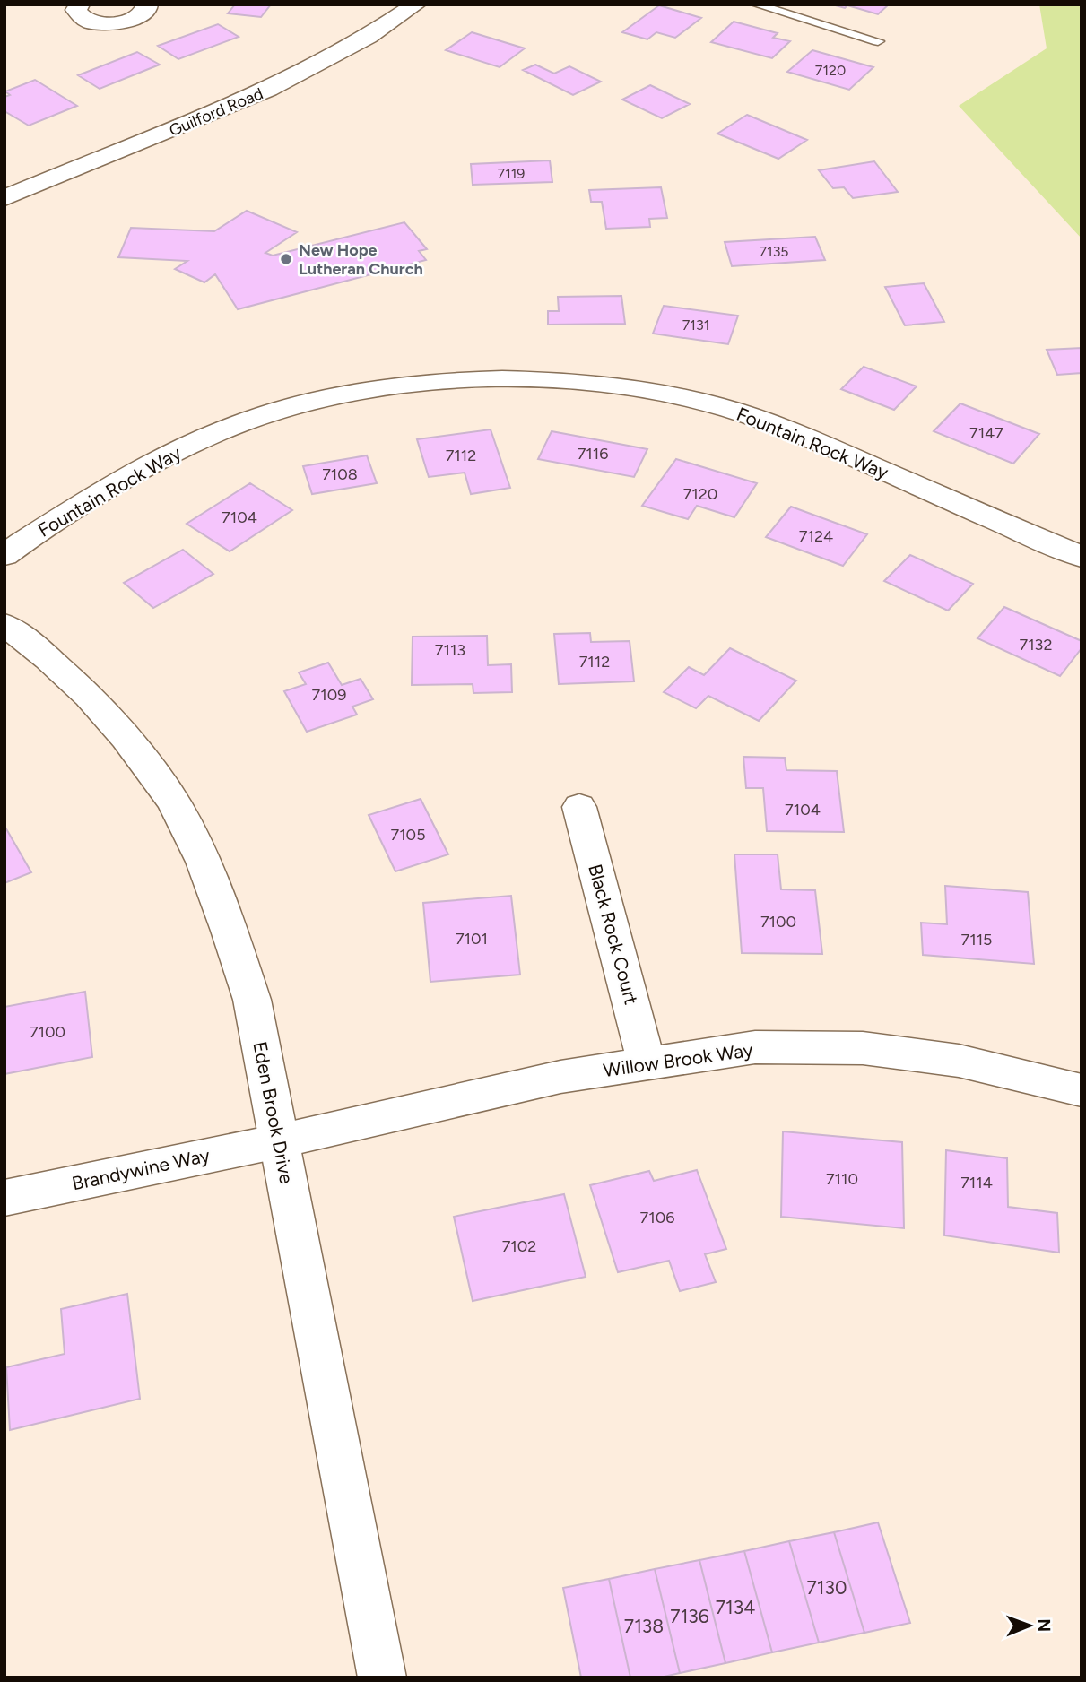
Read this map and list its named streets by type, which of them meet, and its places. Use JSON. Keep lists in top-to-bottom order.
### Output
{
  "streets": {
    "street": [
      "Guilford Road",
      "Fountain Rock Way",
      "Black Rock Court",
      "Willow Brook Way",
      "Eden Brook Drive",
      "Brandywine Way"
    ]
  },
  "crossings": [
    ["Black Rock Court", "Willow Brook Way"],
    ["Willow Brook Way", "Eden Brook Drive"],
    ["Willow Brook Way", "Brandywine Way"],
    ["Eden Brook Drive", "Brandywine Way"]
  ],
  "places": ["New Hope Lutheran Church"],
  "house_numbers": [
    "7120",
    "7119",
    "7135",
    "7131",
    "7147",
    "7116",
    "7112",
    "7108",
    "7120",
    "7104",
    "7124",
    "7132",
    "7113",
    "7112",
    "7109",
    "7104",
    "7105",
    "7100",
    "7101",
    "7115",
    "7100",
    "7110",
    "7114",
    "7106",
    "7102",
    "7130",
    "7134",
    "7136",
    "7138"
  ],
  "north": "right"
}
